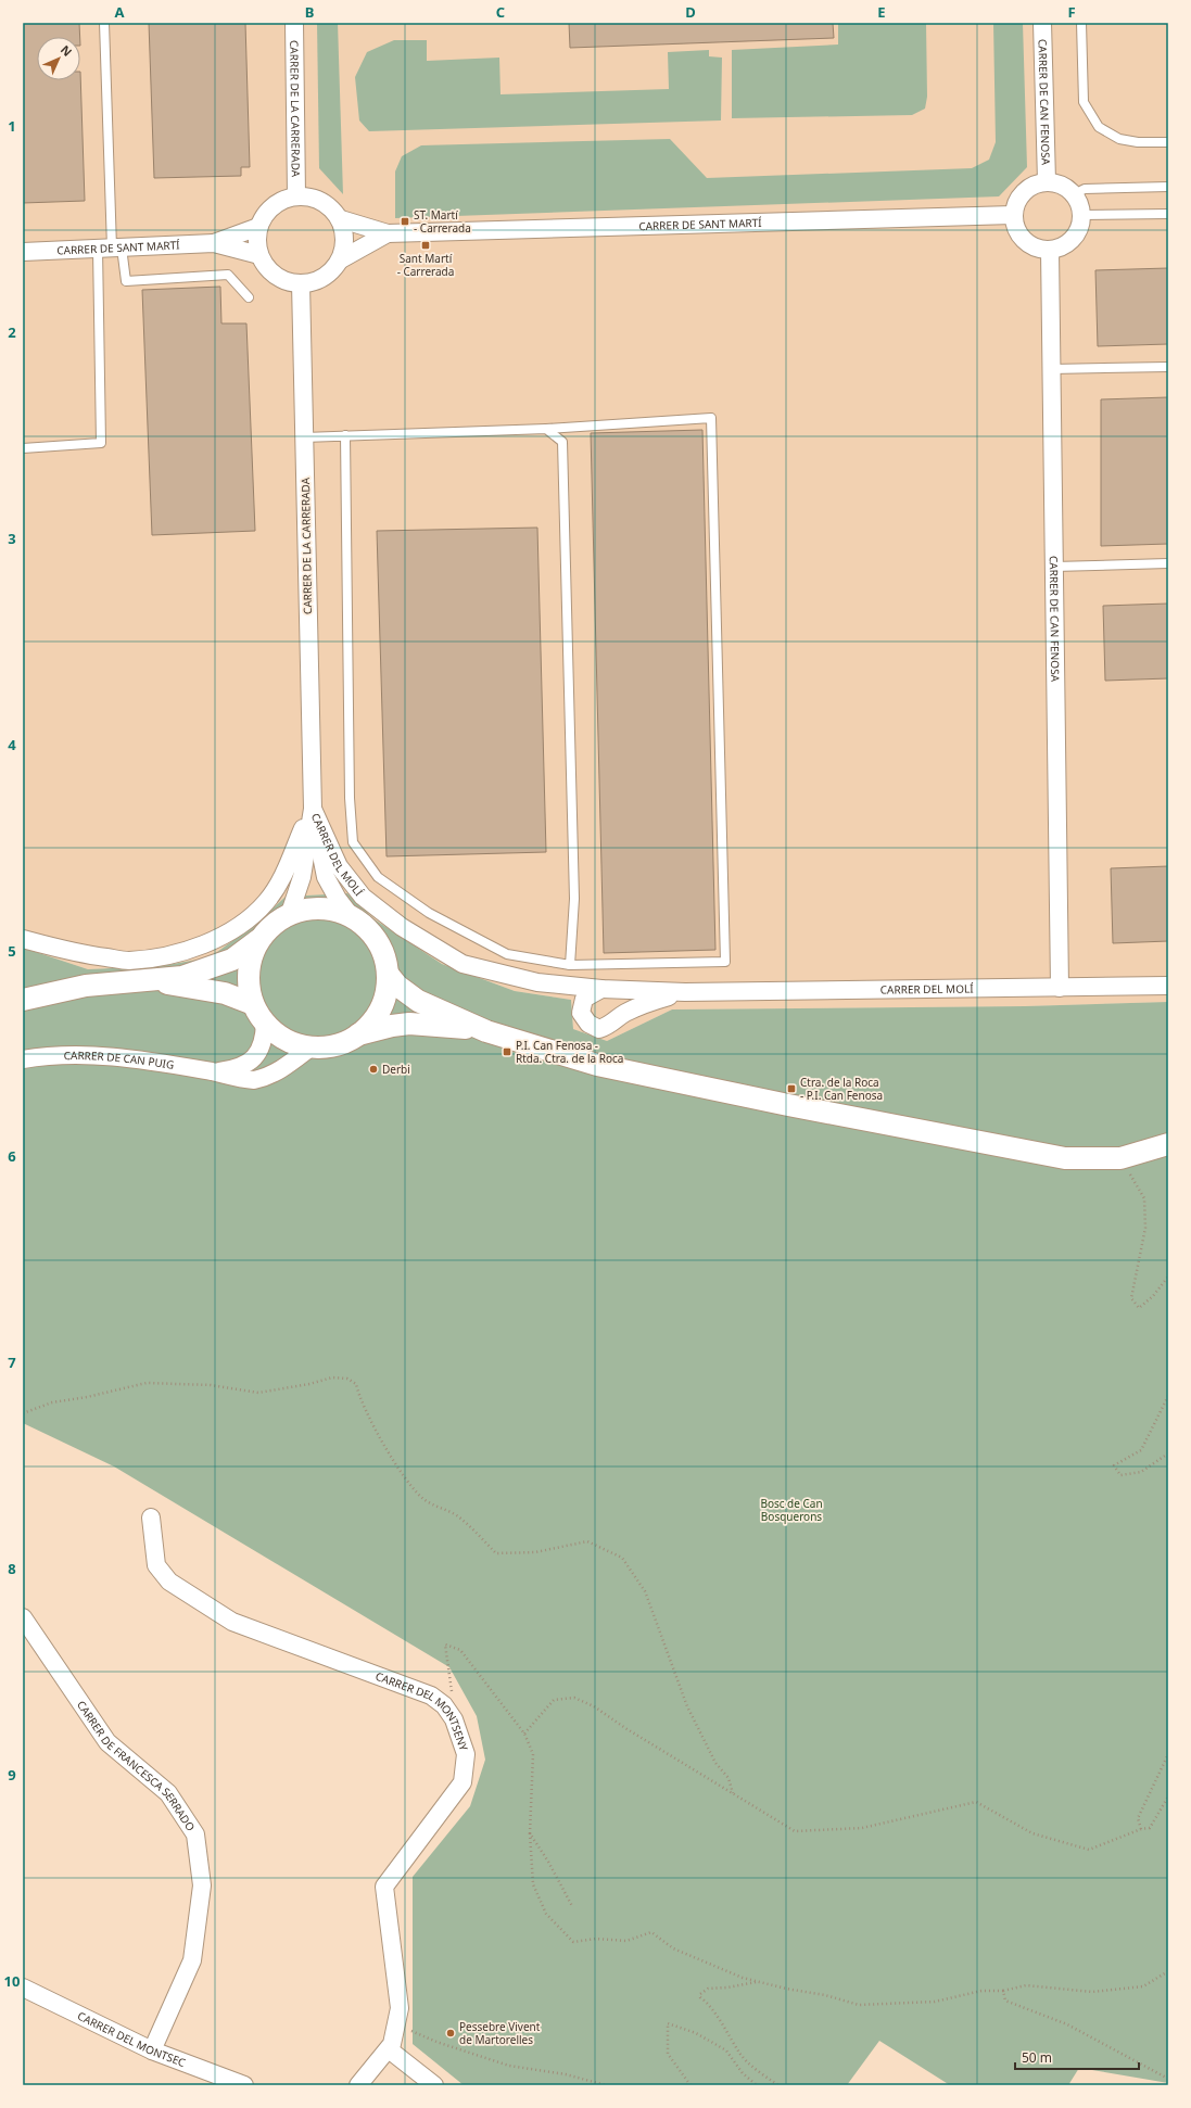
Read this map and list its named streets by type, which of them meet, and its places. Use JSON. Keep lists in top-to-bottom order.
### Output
{
  "streets": {
    "street": [
      "CARRER DE CAN FENOSA",
      "CARRER DE LA CARRERADA",
      "CARRER DE SANT MARTÍ",
      "CARRER DEL MOLÍ",
      "CARRER DE CAN PUIG",
      "CARRER DEL MONTSENY",
      "CARRER DE FRANCESCA SERRADO",
      "CARRER DEL MONTSEC"
    ]
  },
  "crossings": [
    ["CARRER DE CAN FENOSA", "CARRER DE SANT MARTÍ"],
    ["CARRER DE CAN FENOSA", "CARRER DEL MOLÍ"],
    ["CARRER DE LA CARRERADA", "CARRER DE SANT MARTÍ"],
    ["CARRER DE LA CARRERADA", "CARRER DEL MOLÍ"],
    ["CARRER DE LA CARRERADA", "CARRER DE CAN PUIG"],
    ["CARRER DE FRANCESCA SERRADO", "CARRER DEL MONTSEC"]
  ],
  "parks": ["Bosc de Can Bosquerons"],
  "places": {
    "transit": [
      "ST. Martí - Carrerada",
      "Sant Martí - Carrerada",
      "P.I. Can Fenosa - Rtda. Ctra. de la Roca",
      "Ctra. de la Roca - P.I. Can Fenosa"
    ],
    "other": ["Derbi", "Pessebre Vivent de Martorelles"]
  },
  "scale_bar": "50 m",
  "north": "top right",
  "grid": {
    "columns": [
      "A",
      "B",
      "C",
      "D",
      "E",
      "F"
    ],
    "rows": [
      "1",
      "2",
      "3",
      "4",
      "5",
      "6",
      "7",
      "8",
      "9",
      "10"
    ]
  }
}
